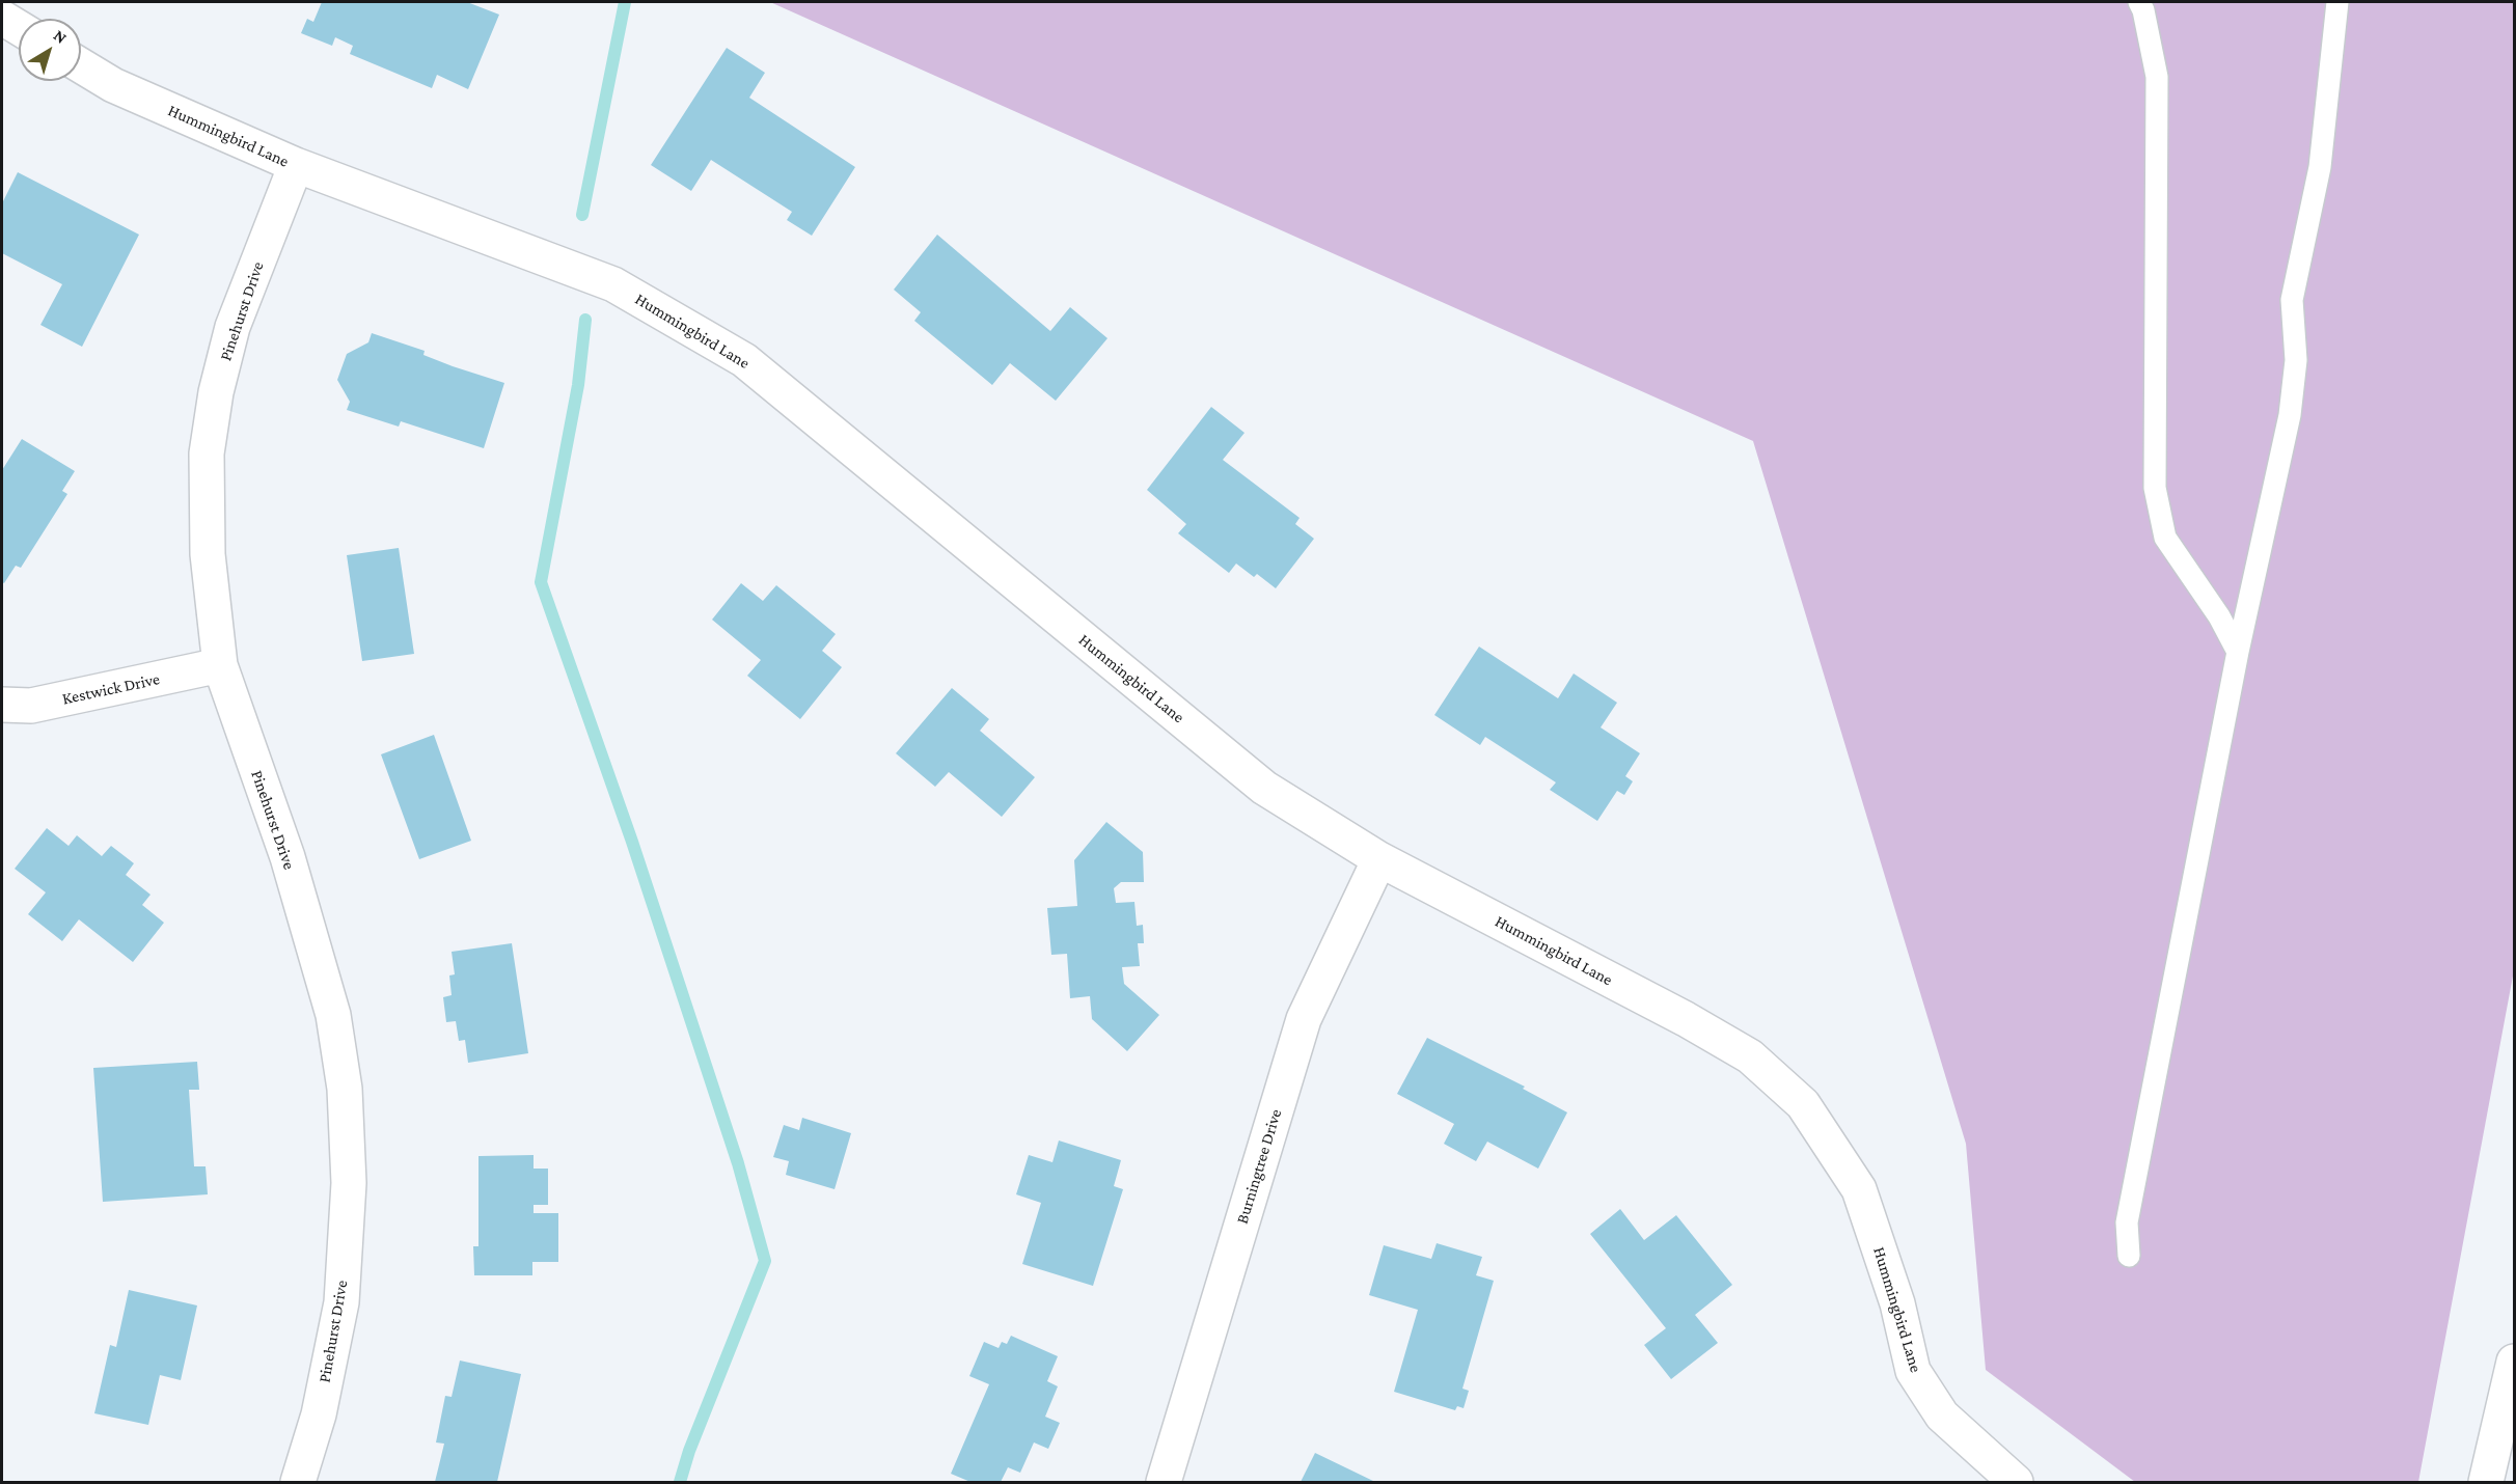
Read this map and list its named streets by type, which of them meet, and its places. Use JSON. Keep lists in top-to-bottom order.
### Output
{
  "streets": {
    "street": [
      "Hummingbird Lane",
      "Pinehurst Drive",
      "Kestwick Drive",
      "Burningtree Drive"
    ]
  },
  "crossings": [
    ["Hummingbird Lane", "Pinehurst Drive"],
    ["Hummingbird Lane", "Burningtree Drive"],
    ["Pinehurst Drive", "Kestwick Drive"]
  ],
  "north": "top right"
}
